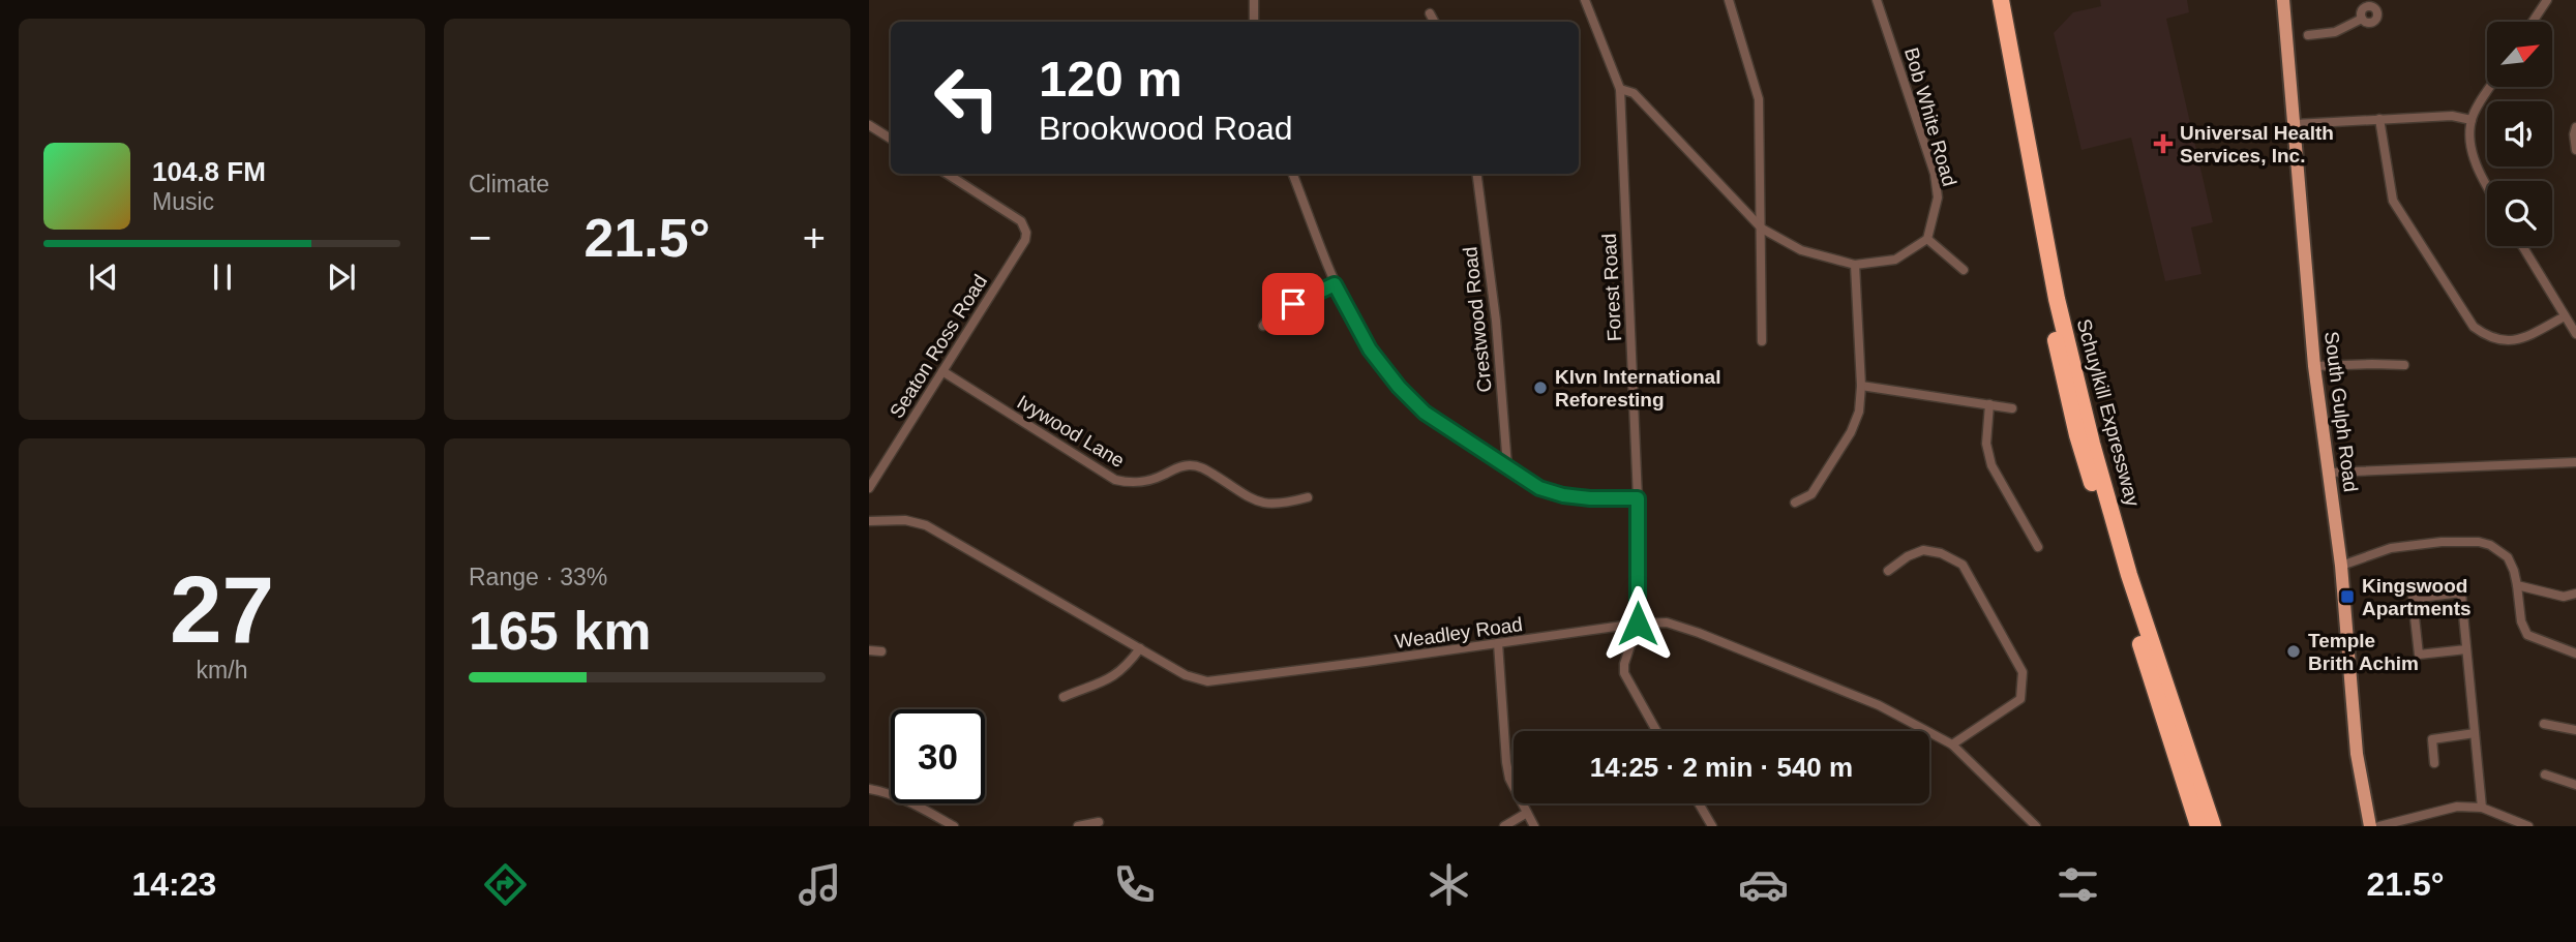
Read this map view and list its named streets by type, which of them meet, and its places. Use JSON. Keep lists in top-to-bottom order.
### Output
{
  "streets": {
    "highway": ["Schuylkill Expressway"],
    "main road": ["South Gulph Road"],
    "street": [
      "Bob White Road",
      "Forest Road",
      "Crestwood Road",
      "Seaton Ross Road",
      "Ivywood Lane",
      "Weadley Road"
    ]
  },
  "crossings": [
    ["Forest Road", "Weadley Road"],
    ["Seaton Ross Road", "Ivywood Lane"]
  ],
  "places": {
    "health": ["Universal Health Services, Inc."],
    "other": ["Klvn International Reforesting", "Temple Brith Achim"],
    "transit": ["Kingswood Apartments"]
  },
  "north": "top right",
  "page": {
    "tile": [
      "Climate",
      ["27", "km/h"],
      ["Range · 33%", "165 km"]
    ],
    "turn": ["120 m", "Brookwood Road"],
    "song": ["104.8 FM", "Music"],
    "heat": ["−", "21.5°", "+"],
    "limit": "30",
    "trip": "14:25 · 2 min · 540 m",
    "tabs": ["14:23", "21.5°"]
  }
}
